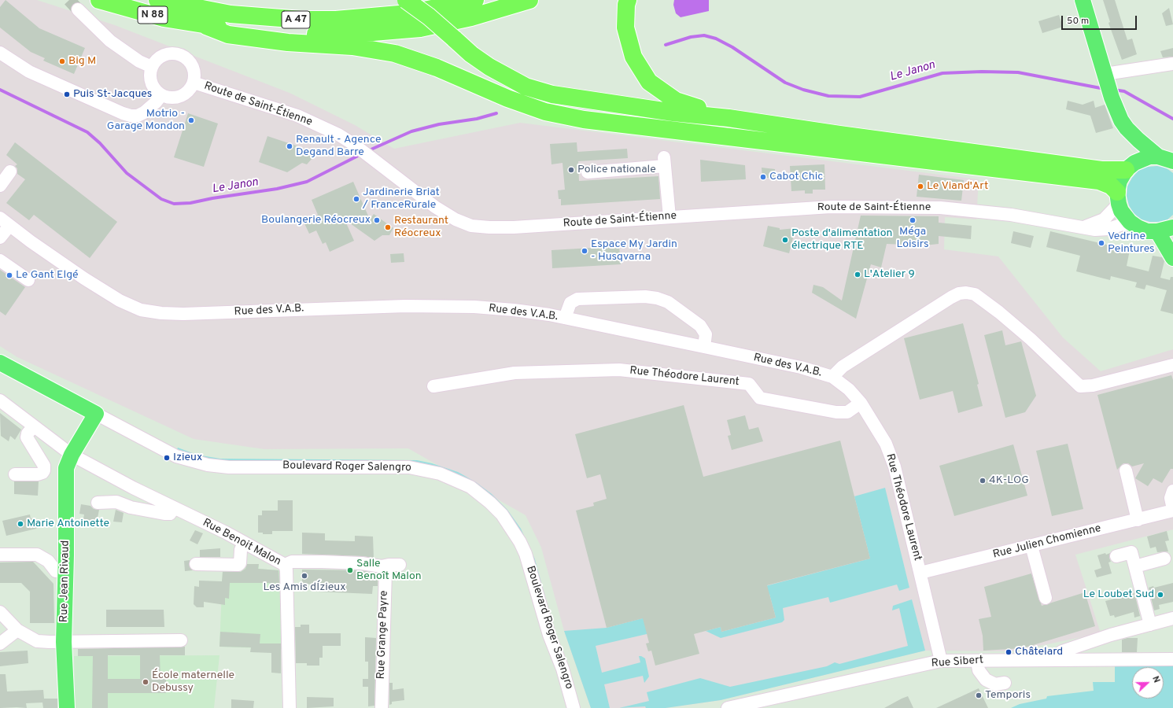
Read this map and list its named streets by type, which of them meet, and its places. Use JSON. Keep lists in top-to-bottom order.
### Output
{
  "streets": {
    "highway": ["N 88", "A 47"],
    "main road": ["Rue Jean Rivaud"],
    "street": [
      "Route de Saint-Étienne",
      "Rue des V.A.B.",
      "Rue Théodore Laurent",
      "Boulevard Roger Salengro",
      "Rue Julien Chomienne",
      "Rue Benoit Malon",
      "Rue Grange Payre",
      "Rue Sibert"
    ]
  },
  "crossings": [
    ["N 88", "A 47"],
    ["N 88", "Route de Saint-Étienne"],
    ["Rue des V.A.B.", "Rue Théodore Laurent"],
    ["Rue Théodore Laurent", "Rue Julien Chomienne"],
    ["Rue Théodore Laurent", "Rue Sibert"],
    ["Boulevard Roger Salengro", "Rue Jean Rivaud"],
    ["Rue Benoit Malon", "Rue Jean Rivaud"]
  ],
  "water": ["Le Janon"],
  "places": [
    "Big M",
    "Puis St-Jacques",
    "Motrio - Garage Mondon",
    "Renault - Agence Degand Barre",
    "Police nationale",
    "Cabot Chic",
    "Le Viand'Art",
    "Jardinerie Briat / FranceRurale",
    "Boulangerie Réocreux",
    "Méga Loisirs",
    "Restaurant Réocreux",
    "Poste d'alimentation électrique RTE",
    "Vedrine Peintures",
    "Espace My Jardin - Husqvarna",
    "L'Atelier 9",
    "Le Gant Elgé",
    "Izieux",
    "4K-LOG",
    "Marie Antoinette",
    "Salle Benoît Malon",
    "Les Amis dÍzieux",
    "Le Loubet Sud",
    "Châtelard",
    "École maternelle Debussy",
    "Temporis"
  ],
  "scale_bar": "50 m",
  "north": "right"
}
